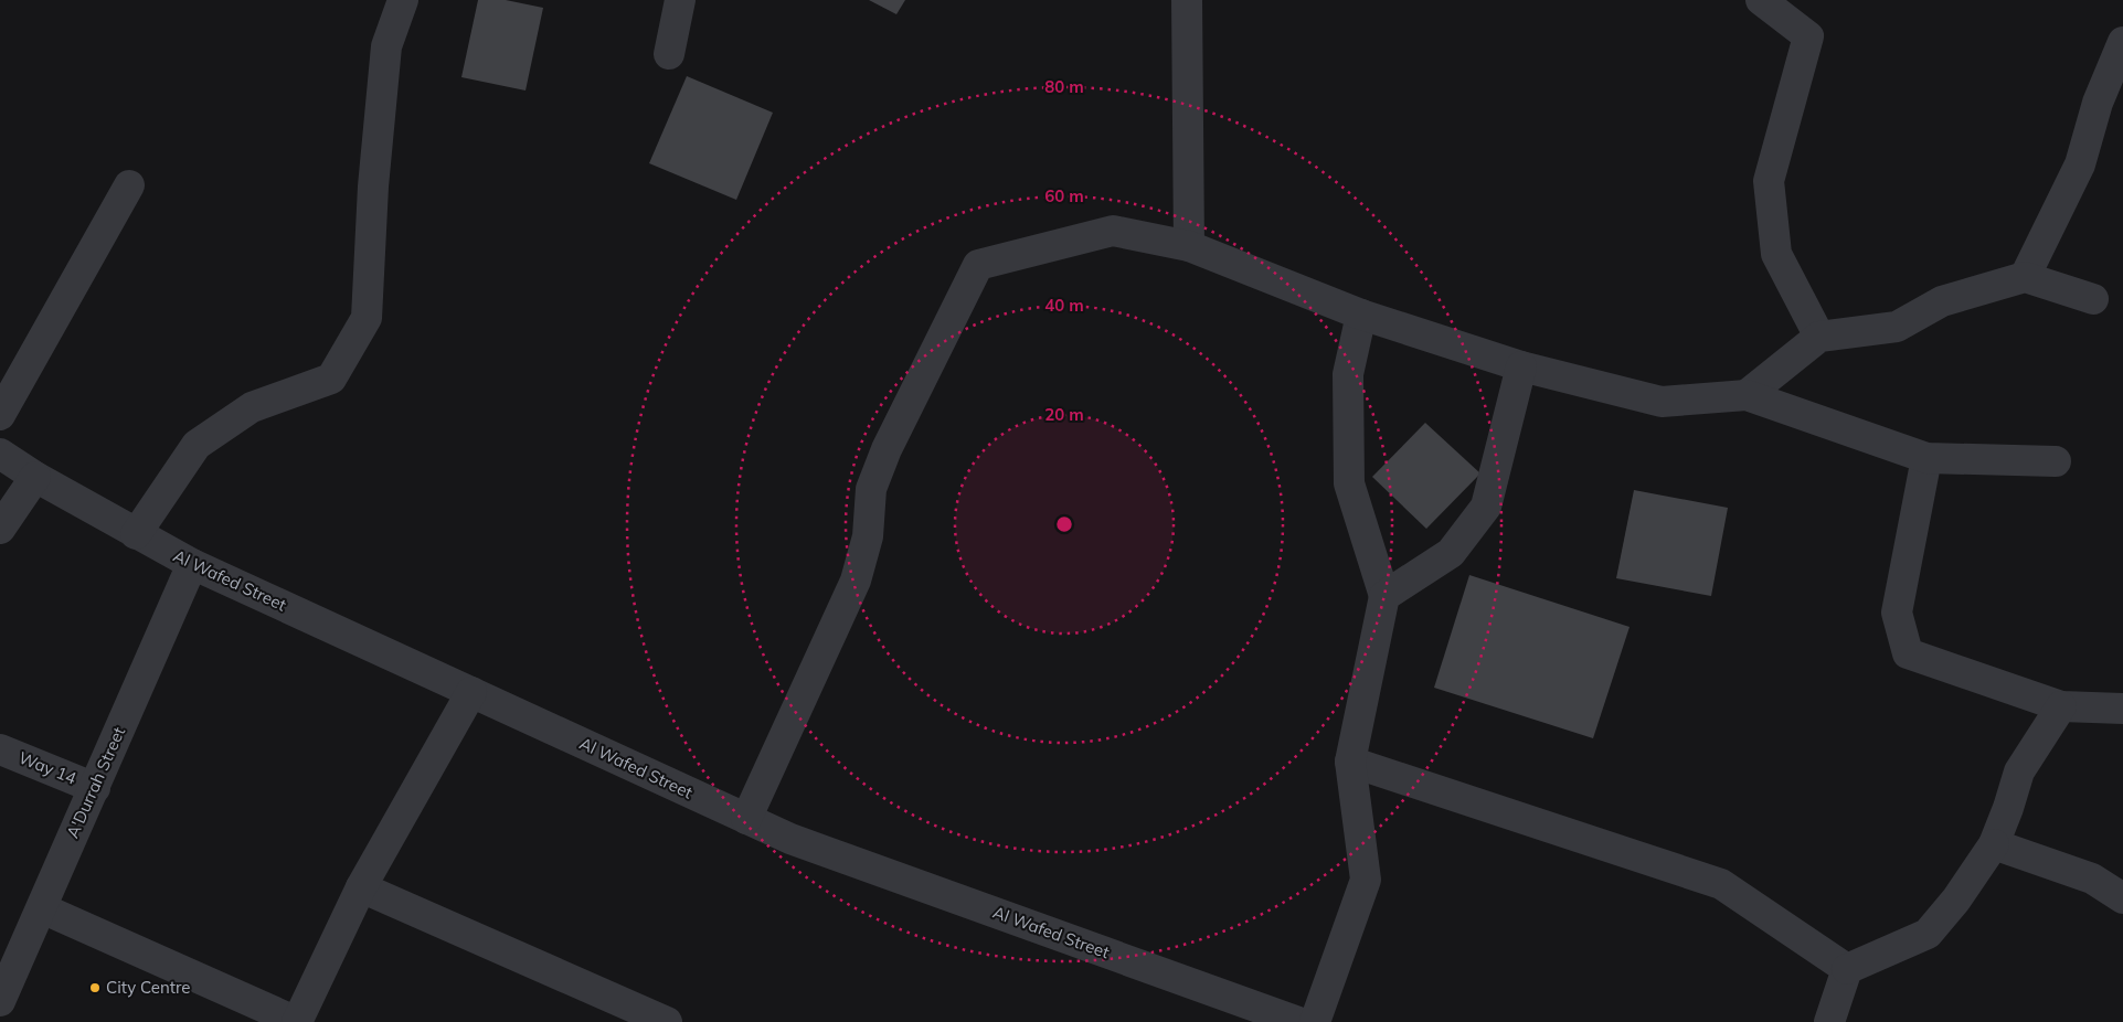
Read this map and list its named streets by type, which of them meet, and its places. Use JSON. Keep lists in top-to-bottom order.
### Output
{
  "streets": {
    "street": ["Al Wafed Street", "Way 14", "A'Durrah Street"]
  },
  "crossings": [
    ["Al Wafed Street", "A'Durrah Street"],
    ["Way 14", "A'Durrah Street"]
  ],
  "places": ["City Centre"],
  "rings": [
    "80 m",
    "60 m",
    "40 m",
    "20 m"
  ]
}
